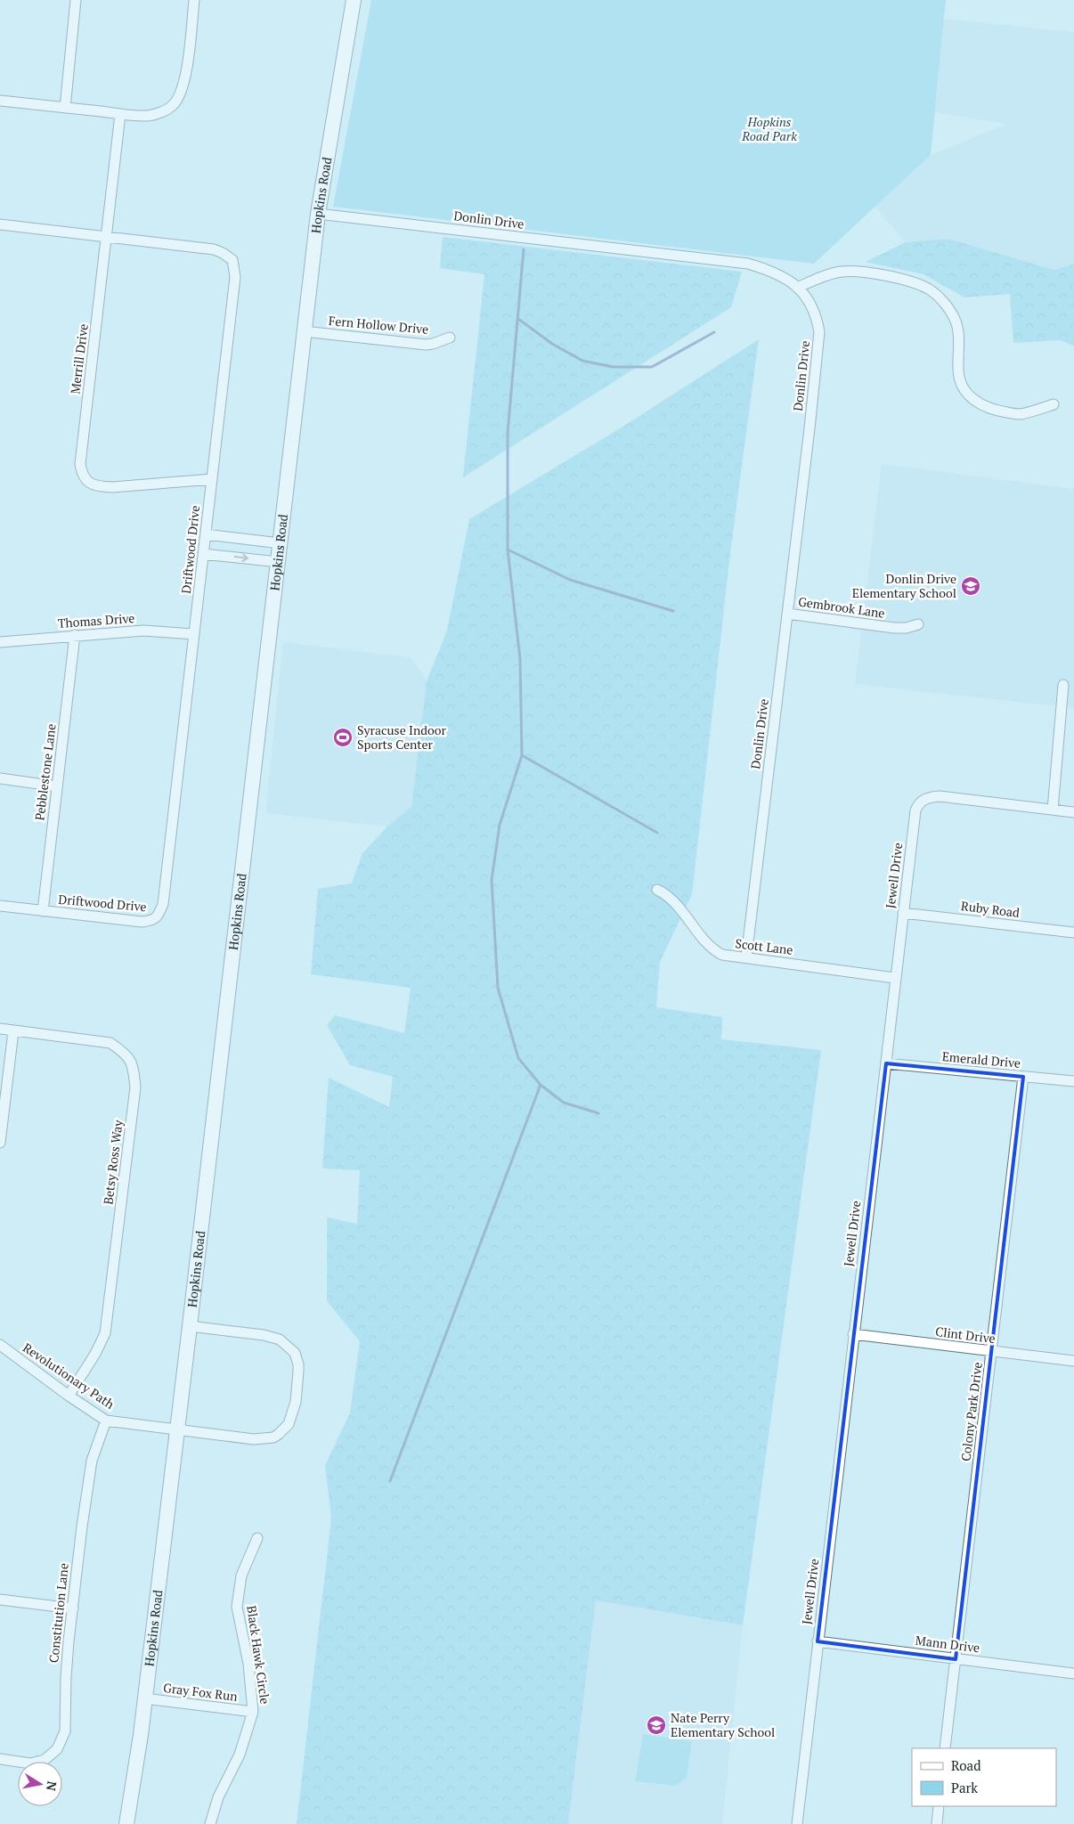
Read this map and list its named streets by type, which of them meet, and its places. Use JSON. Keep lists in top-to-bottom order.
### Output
{
  "streets": {
    "street": [
      "Hopkins Road",
      "Donlin Drive",
      "Fern Hollow Drive",
      "Merrill Drive",
      "Driftwood Drive",
      "Gembrook Lane",
      "Thomas Drive",
      "Pebblestone Lane",
      "Jewell Drive",
      "Ruby Road",
      "Scott Lane",
      "Emerald Drive",
      "Betsy Ross Way",
      "Clint Drive",
      "Revolutionary Path",
      "Colony Park Drive",
      "Constitution Lane",
      "Mann Drive",
      "Black Hawk Circle",
      "Gray Fox Run"
    ]
  },
  "crossings": [
    ["Hopkins Road", "Donlin Drive"],
    ["Hopkins Road", "Fern Hollow Drive"],
    ["Hopkins Road", "Revolutionary Path"],
    ["Hopkins Road", "Gray Fox Run"],
    ["Donlin Drive", "Gembrook Lane"],
    ["Donlin Drive", "Scott Lane"],
    ["Merrill Drive", "Driftwood Drive"],
    ["Driftwood Drive", "Thomas Drive"],
    ["Driftwood Drive", "Pebblestone Lane"],
    ["Thomas Drive", "Pebblestone Lane"],
    ["Jewell Drive", "Ruby Road"],
    ["Jewell Drive", "Scott Lane"],
    ["Jewell Drive", "Emerald Drive"],
    ["Jewell Drive", "Clint Drive"],
    ["Jewell Drive", "Mann Drive"],
    ["Emerald Drive", "Colony Park Drive"],
    ["Betsy Ross Way", "Revolutionary Path"],
    ["Clint Drive", "Colony Park Drive"],
    ["Revolutionary Path", "Constitution Lane"],
    ["Colony Park Drive", "Mann Drive"],
    ["Black Hawk Circle", "Gray Fox Run"]
  ],
  "parks": ["Hopkins Road Park"],
  "places": {
    "school or university": ["Donlin Drive Elementary School", "Nate Perry Elementary School"],
    "sports": ["Syracuse Indoor Sports Center"]
  },
  "legend": ["Road", "Park"],
  "north": "right"
}
